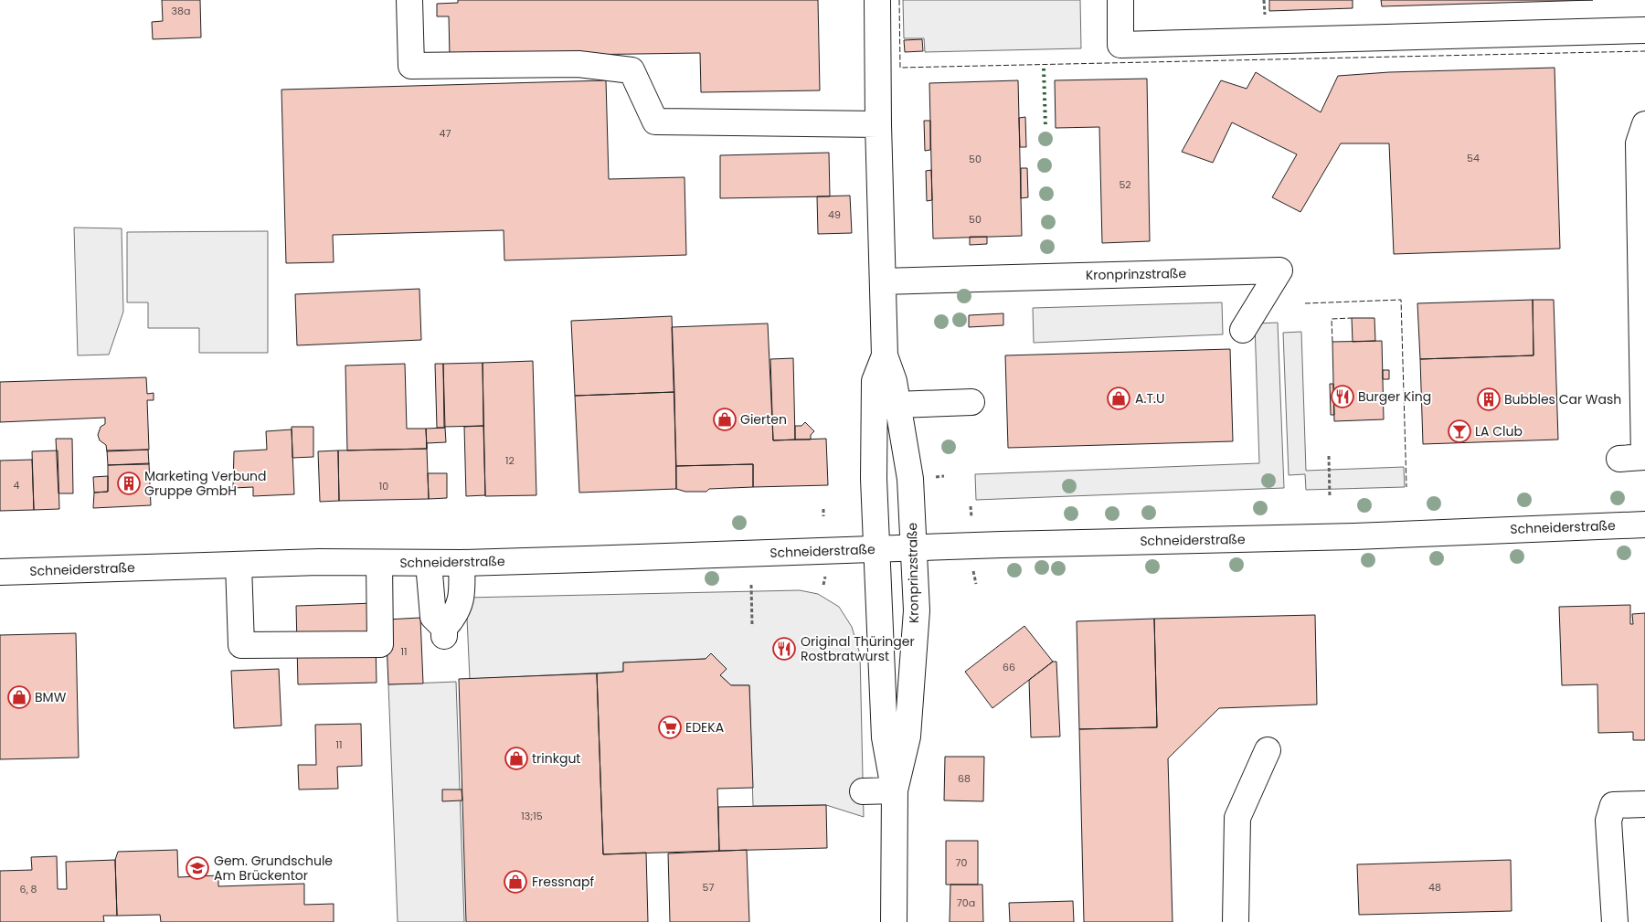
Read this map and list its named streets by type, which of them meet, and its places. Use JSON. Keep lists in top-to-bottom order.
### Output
{
  "streets": {
    "street": ["Kronprinzstraße", "Schneiderstraße"]
  },
  "crossings": [
    ["Kronprinzstraße", "Schneiderstraße"]
  ],
  "places": {
    "restaurant": ["Burger King", "Original Thüringer Rostbratwurst"],
    "shop": [
      "A.T.U",
      "Gierten",
      "BMW",
      "trinkgut",
      "Fressnapf"
    ],
    "building": ["Bubbles Car Wash", "Marketing Verbund Gruppe GmbH"],
    "bar": ["LA Club"],
    "supermarket": ["EDEKA"],
    "school or university": ["Gem. Grundschule Am Brückentor"]
  },
  "house_numbers": [
    "38a",
    "47",
    "54",
    "50",
    "52",
    "49",
    "50",
    "12",
    "4",
    "10",
    "11",
    "66",
    "11",
    "68",
    "13;15",
    "70",
    "57",
    "48",
    "6, 8",
    "70a"
  ]
}
